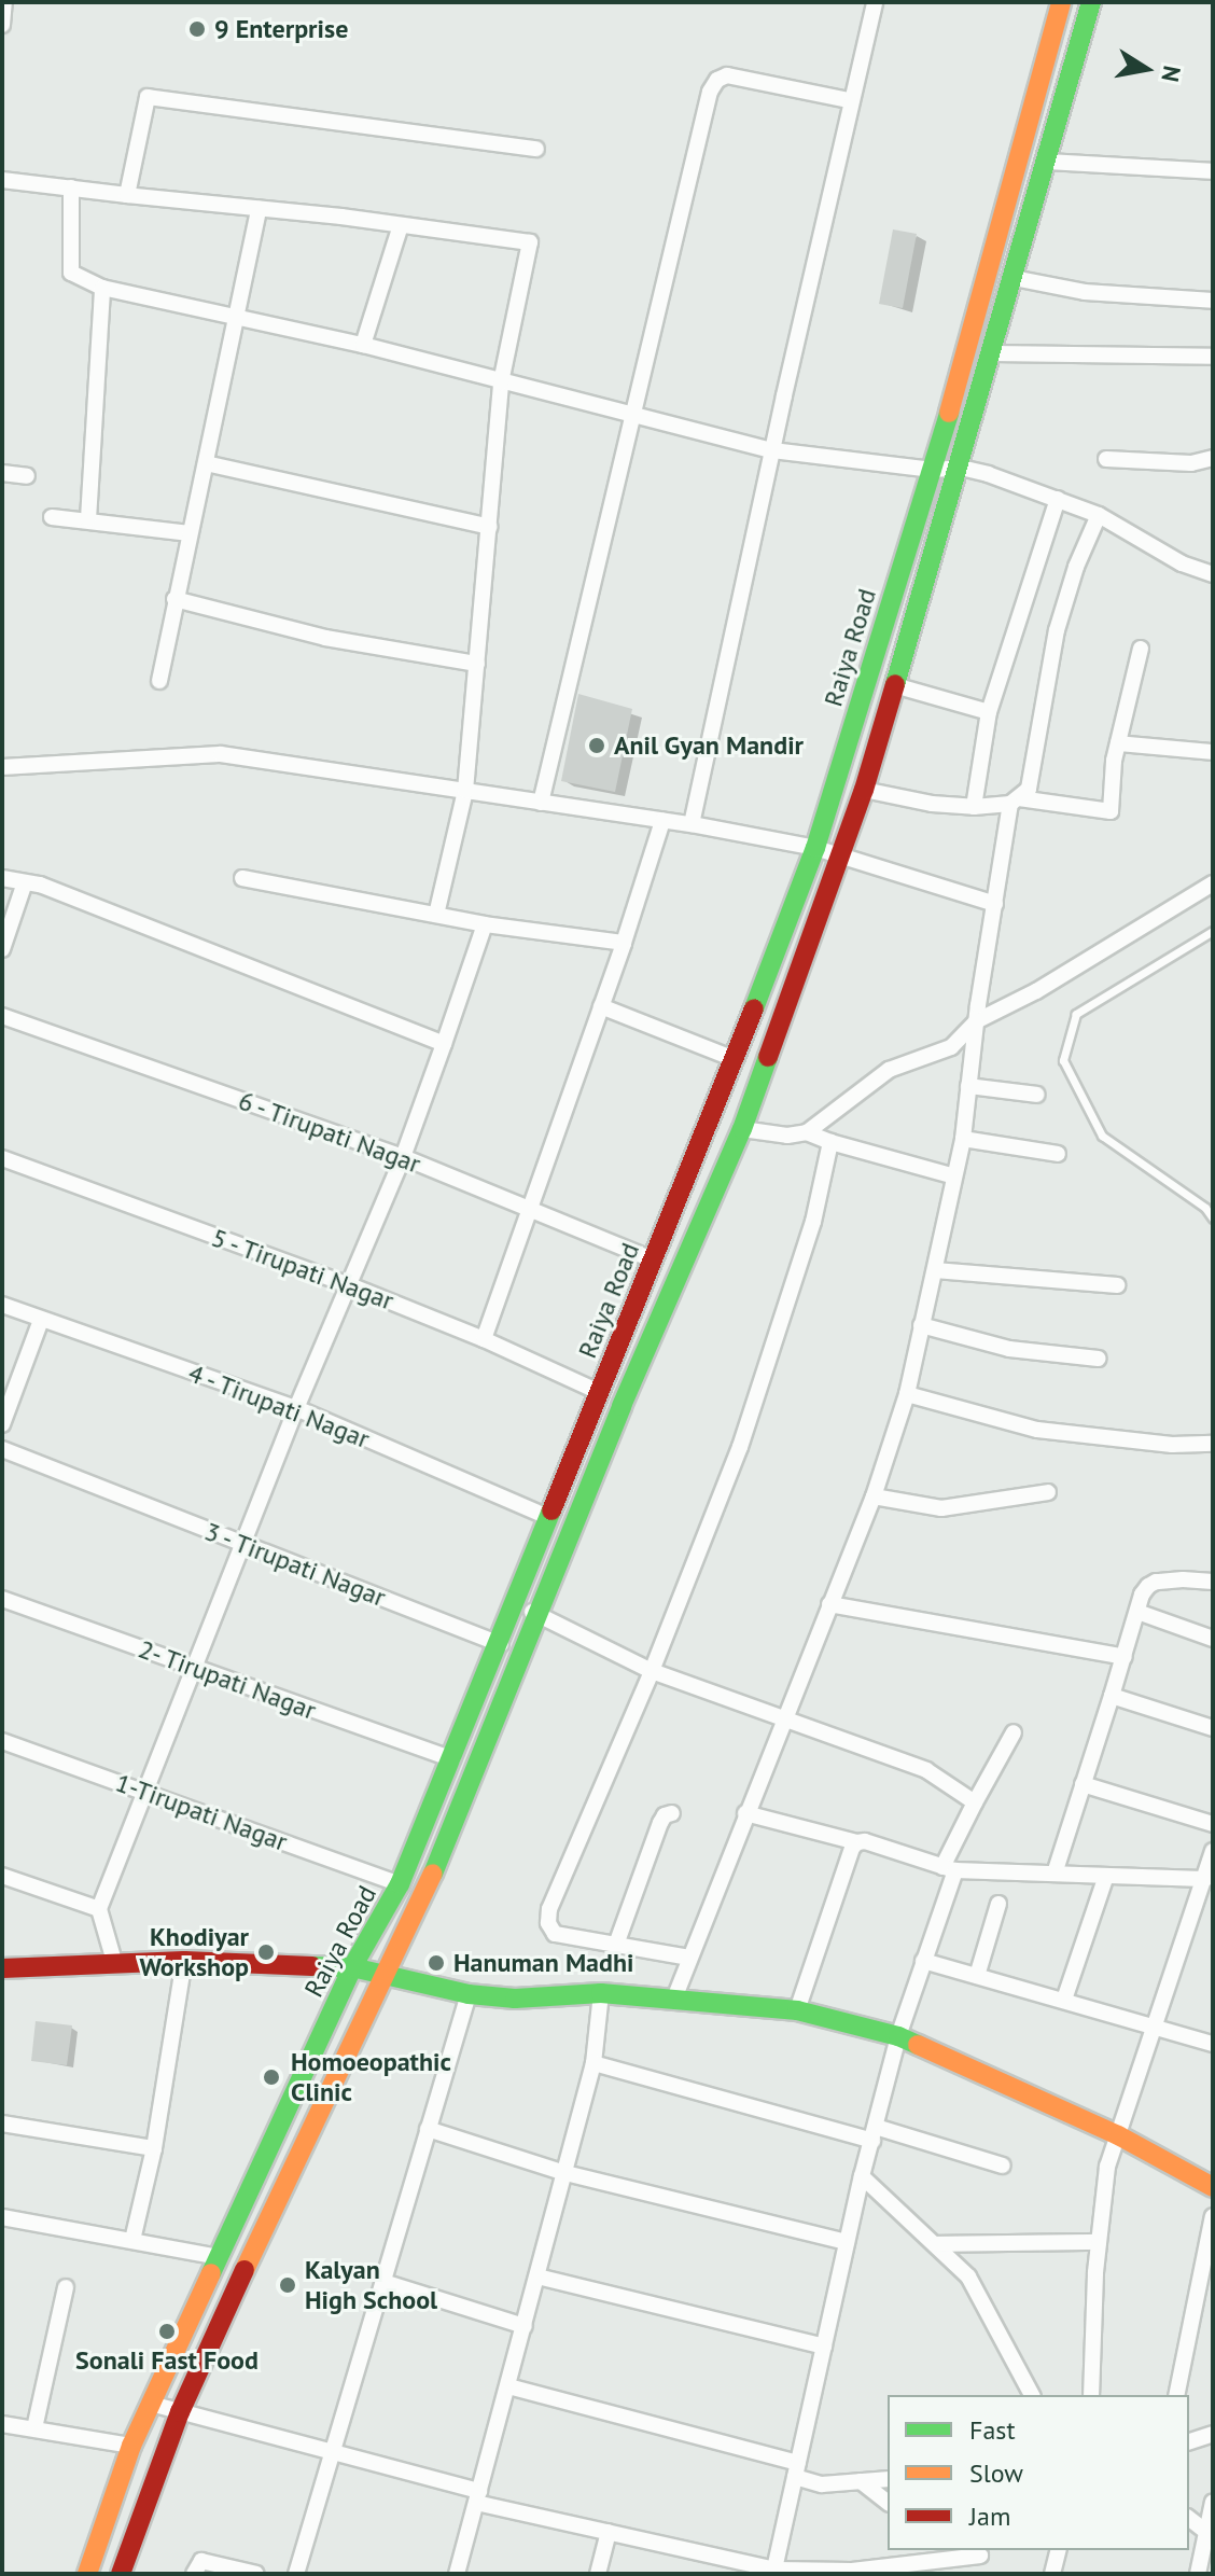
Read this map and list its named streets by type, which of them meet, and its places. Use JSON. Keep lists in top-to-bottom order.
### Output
{
  "streets": {
    "street": [
      "Raiya Road",
      "6 - Tirupati Nagar",
      "5 - Tirupati Nagar",
      "4 - Tirupati Nagar",
      "3 - Tirupati Nagar",
      "2- Tirupati Nagar",
      "1-Tirupati Nagar"
    ]
  },
  "crossings": [
    ["Raiya Road", "6 - Tirupati Nagar"],
    ["Raiya Road", "5 - Tirupati Nagar"],
    ["Raiya Road", "4 - Tirupati Nagar"],
    ["Raiya Road", "3 - Tirupati Nagar"],
    ["Raiya Road", "2- Tirupati Nagar"],
    ["Raiya Road", "1-Tirupati Nagar"]
  ],
  "places": [
    "9 Enterprise",
    "Anil Gyan Mandir",
    "Khodiyar Workshop",
    "Hanuman Madhi",
    "Homoeopathic Clinic",
    "Kalyan High School",
    "Sonali Fast Food"
  ],
  "legend": ["Fast", "Slow", "Jam"],
  "north": "right"
}
